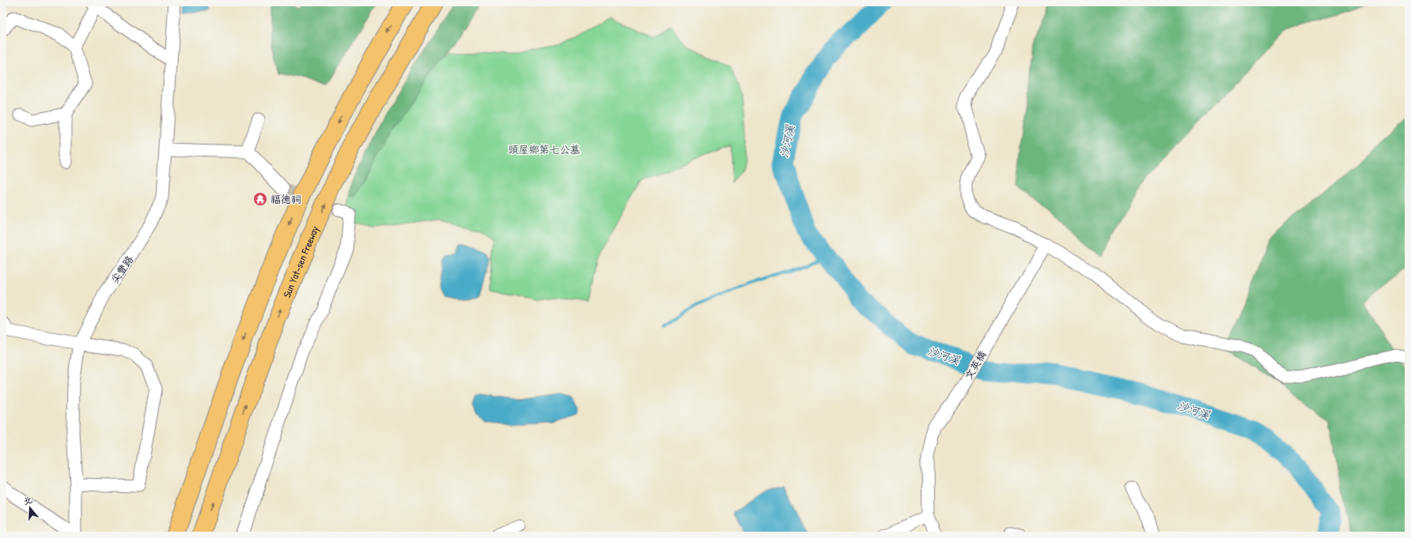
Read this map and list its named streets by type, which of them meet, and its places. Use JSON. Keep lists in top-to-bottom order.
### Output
{
  "streets": {
    "highway": ["Sun Yat-sen Freeway"],
    "street": ["尖豐路", "文英橋"]
  },
  "water": ["沙河溪"],
  "parks": ["頭屋鄉第七公墓"],
  "places": {
    "temple": ["福德祠"]
  },
  "north": "top"
}
